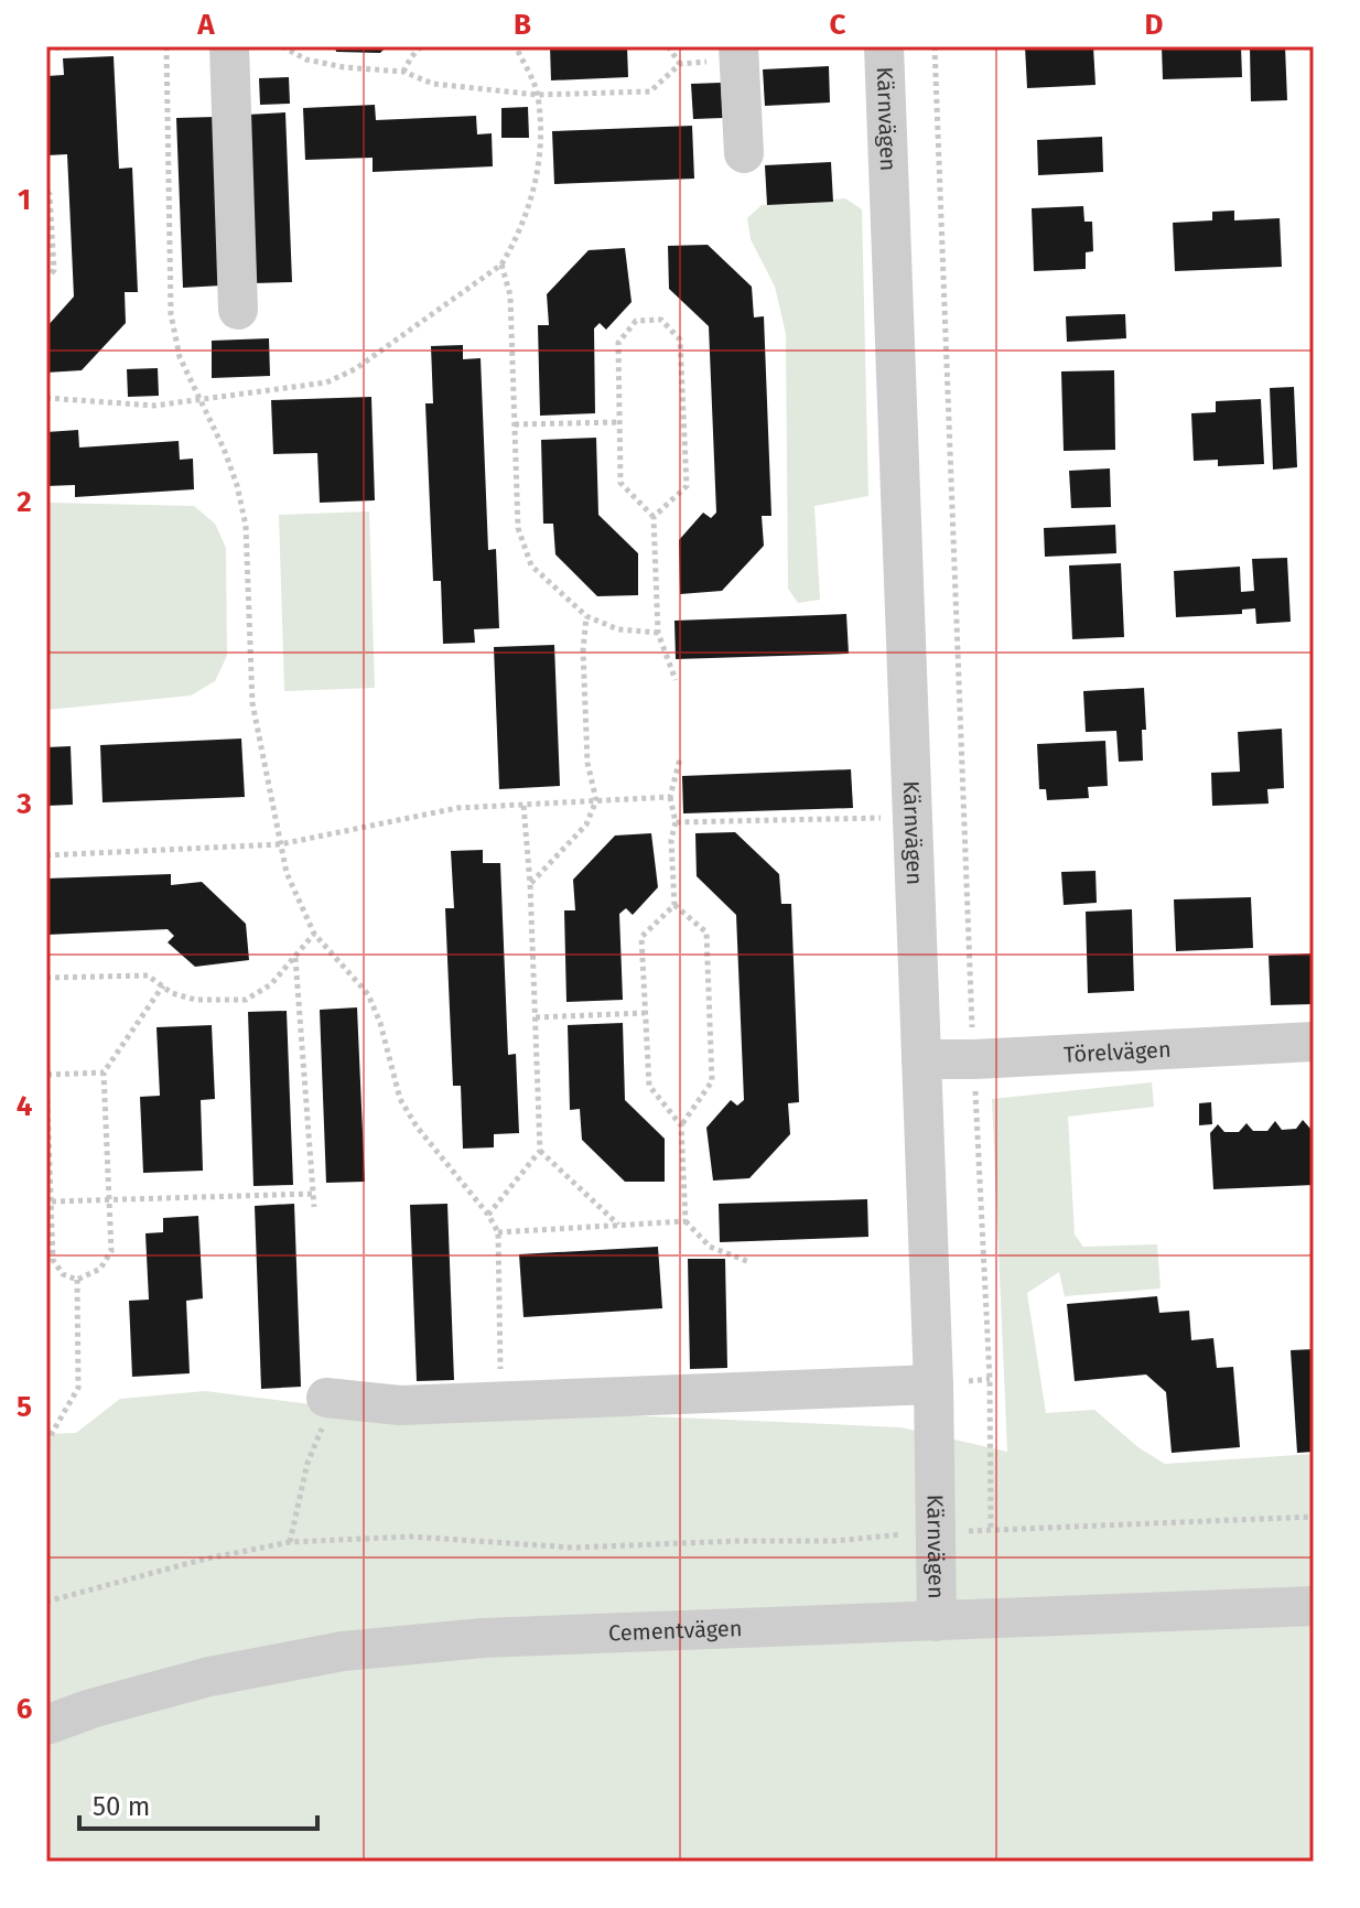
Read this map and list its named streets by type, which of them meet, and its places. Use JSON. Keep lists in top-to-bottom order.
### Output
{
  "streets": {
    "street": ["Kärnvägen", "Törelvägen", "Cementvägen"]
  },
  "crossings": [
    ["Kärnvägen", "Törelvägen"],
    ["Kärnvägen", "Cementvägen"]
  ],
  "scale_bar": "50 m",
  "grid": {
    "columns": [
      "A",
      "B",
      "C",
      "D"
    ],
    "rows": [
      "1",
      "2",
      "3",
      "4",
      "5",
      "6"
    ]
  }
}
